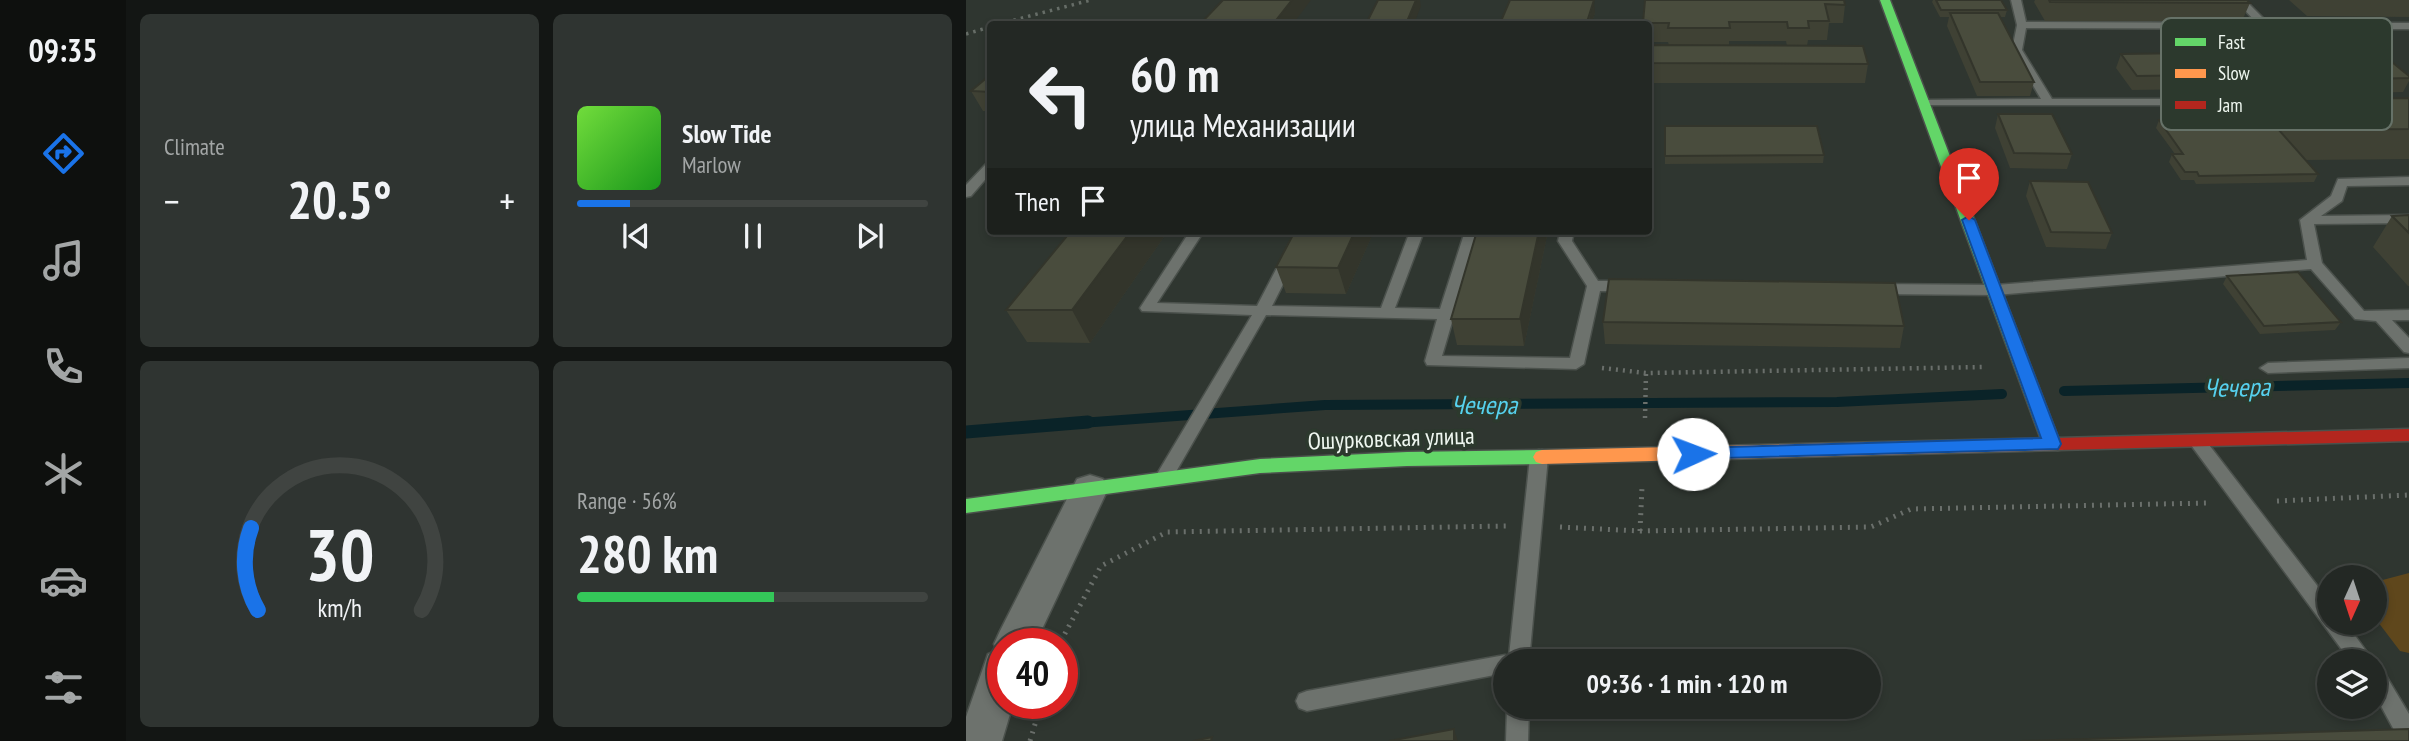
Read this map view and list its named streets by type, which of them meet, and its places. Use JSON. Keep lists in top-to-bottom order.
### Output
{
  "streets": {
    "street": ["Ошурковская улица"]
  },
  "water": ["Чечера"],
  "legend": ["Fast", "Slow", "Jam"],
  "north": "bottom",
  "page": {
    "tabs": "09:35",
    "tile": [
      "Climate",
      ["Range · 56%", "280 km"]
    ],
    "turn": ["60 m", "улица Механизации"],
    "song": ["Slow Tide", "Marlow"],
    "then": "Then",
    "heat": ["−", "20.5°", "+"],
    "limit": "40",
    "trip": "09:36 · 1 min · 120 m",
    "gauge": ["30", "km/h"]
  }
}
